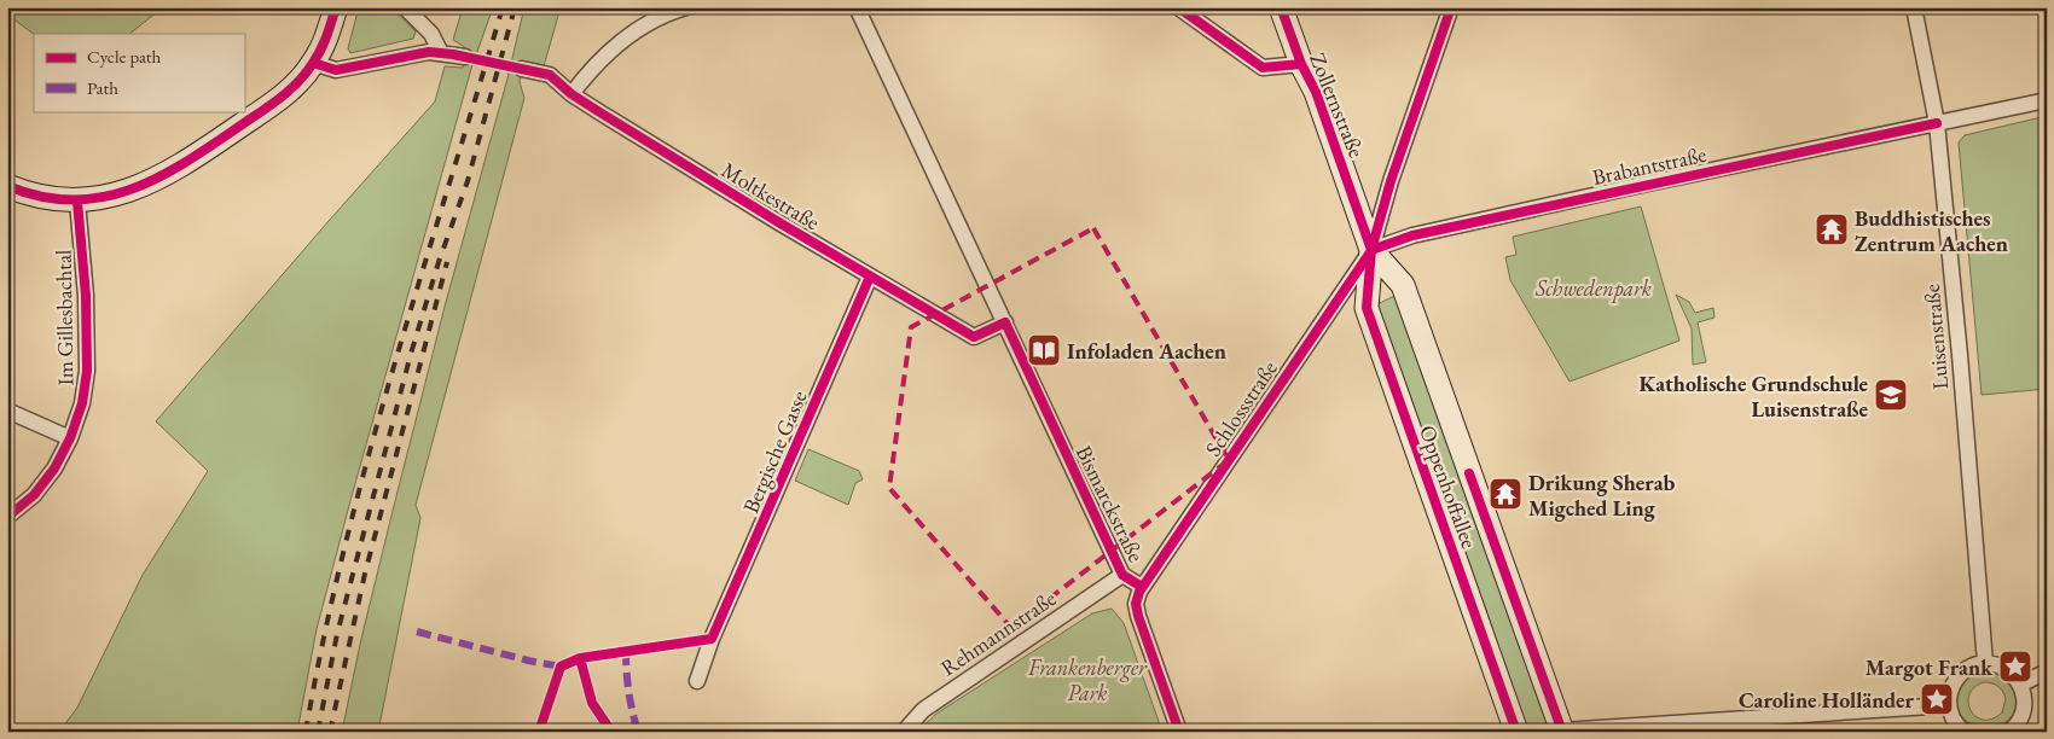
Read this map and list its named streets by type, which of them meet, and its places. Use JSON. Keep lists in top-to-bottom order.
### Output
{
  "streets": {
    "street": [
      "Zollernstraße",
      "Brabantstraße",
      "Moltkestraße",
      "Im Gillesbachtal",
      "Luisenstraße",
      "Schlossstraße",
      "Bergische Gasse",
      "Oppenhoffallee",
      "Bismarckstraße",
      "Rehmannstraße"
    ]
  },
  "crossings": [
    ["Zollernstraße", "Brabantstraße"],
    ["Zollernstraße", "Schlossstraße"],
    ["Zollernstraße", "Oppenhoffallee"],
    ["Brabantstraße", "Luisenstraße"],
    ["Brabantstraße", "Schlossstraße"],
    ["Brabantstraße", "Oppenhoffallee"],
    ["Moltkestraße", "Bergische Gasse"],
    ["Moltkestraße", "Bismarckstraße"],
    ["Schlossstraße", "Oppenhoffallee"],
    ["Schlossstraße", "Bismarckstraße"],
    ["Bismarckstraße", "Rehmannstraße"]
  ],
  "parks": ["Schwedenpark", "Frankenberger Park"],
  "places": {
    "temple": ["Buddhistisches Zentrum Aachen", "Drikung Sherab Migched Ling"],
    "library": ["Infoladen Aachen"],
    "school or university": ["Katholische Grundschule Luisenstraße"],
    "place": ["Margot Frank", "Caroline Holländer"]
  },
  "legend": ["Cycle path", "Path"]
}
